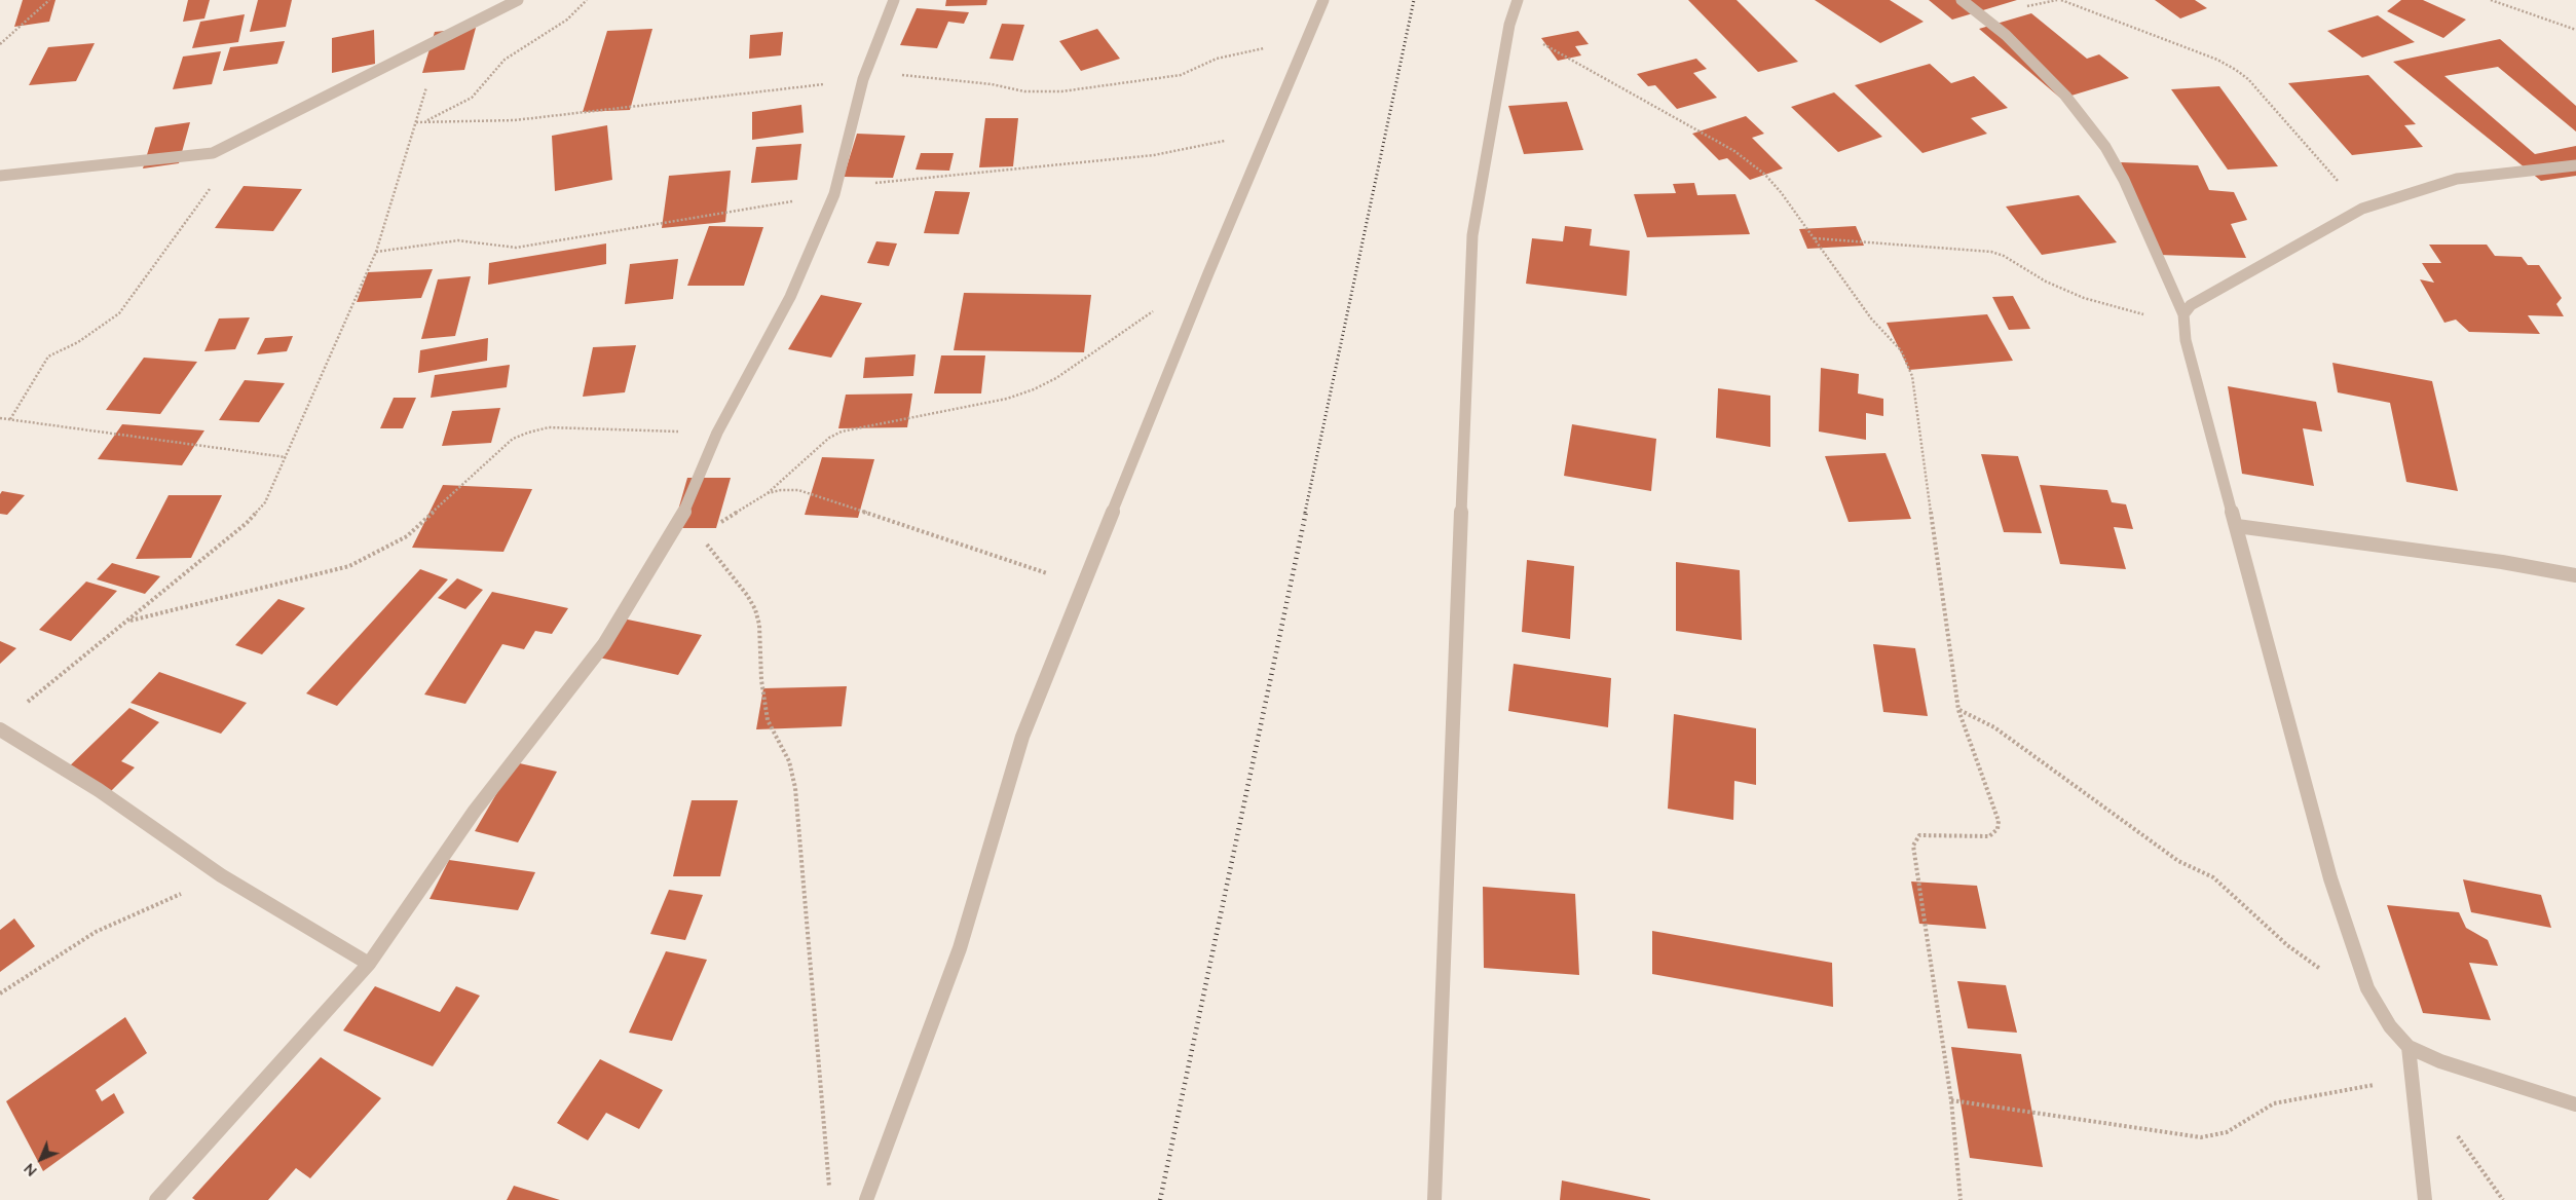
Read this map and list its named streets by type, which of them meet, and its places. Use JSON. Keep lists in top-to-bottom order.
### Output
{
  "north": "bottom left"
}
